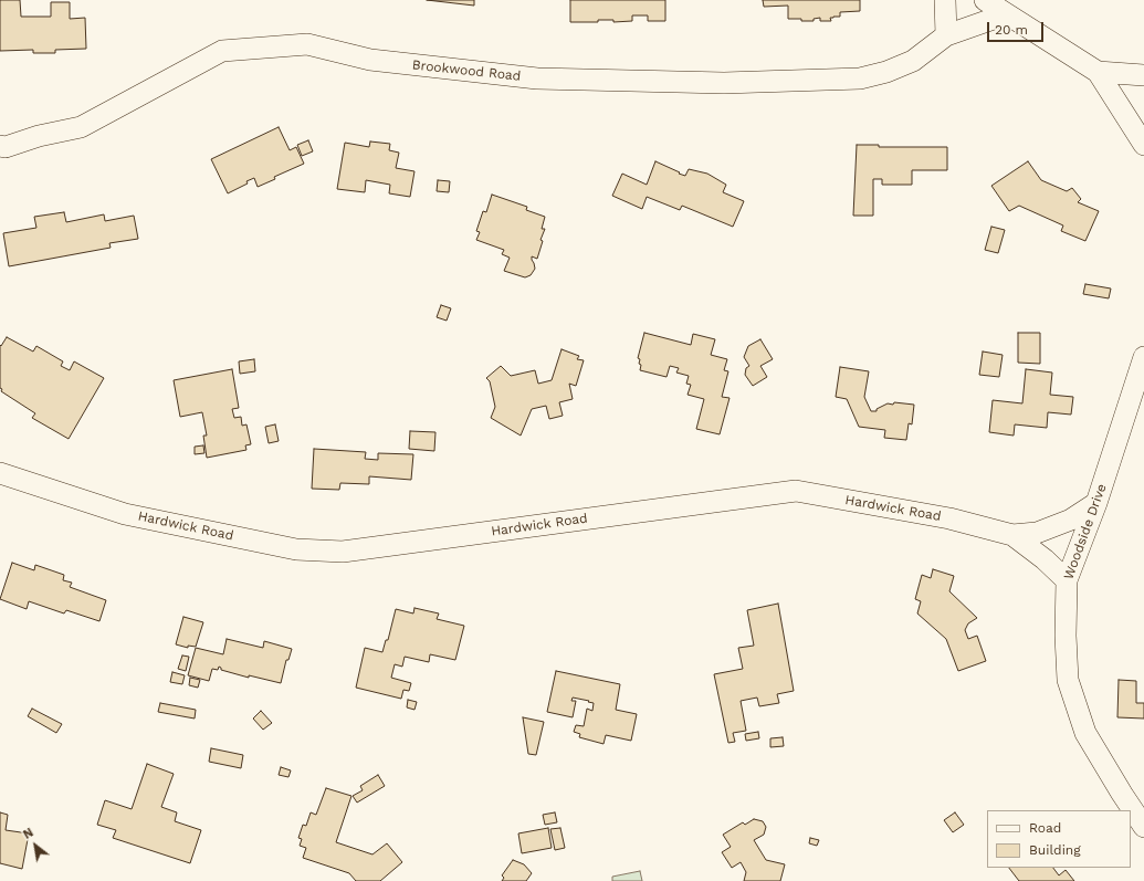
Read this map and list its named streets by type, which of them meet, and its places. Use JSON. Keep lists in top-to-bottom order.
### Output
{
  "streets": {
    "street": ["Brookwood Road", "Hardwick Road", "Woodside Drive"]
  },
  "crossings": [
    ["Hardwick Road", "Woodside Drive"]
  ],
  "legend": ["Road", "Building"],
  "scale_bar": "20 m",
  "north": "top left"
}
